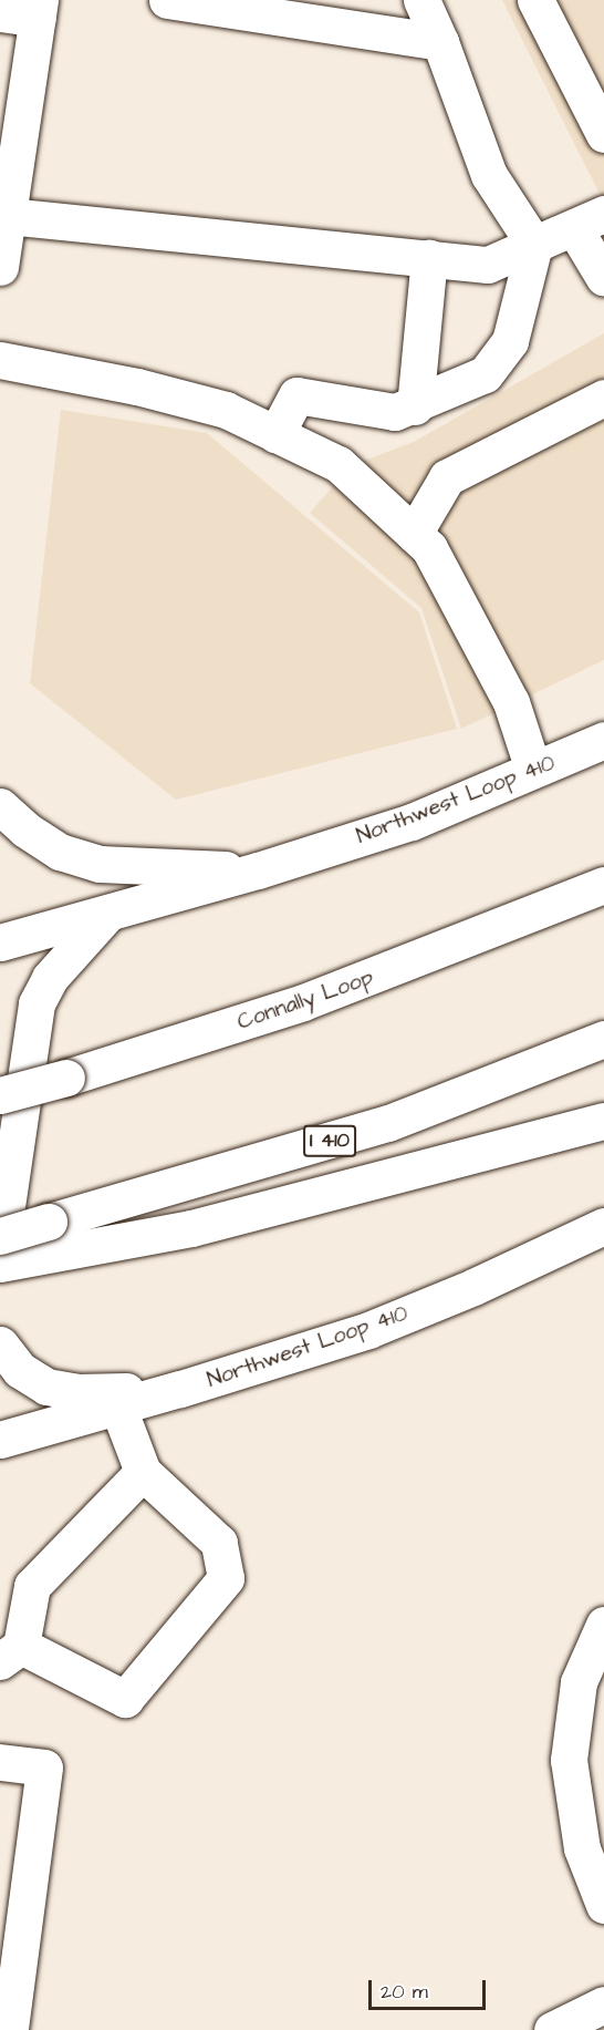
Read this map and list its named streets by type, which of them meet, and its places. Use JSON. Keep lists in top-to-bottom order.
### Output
{
  "streets": {
    "main road": ["Northwest Loop 410", "Connally Loop", "I 410"]
  },
  "scale_bar": "20 m"
}
